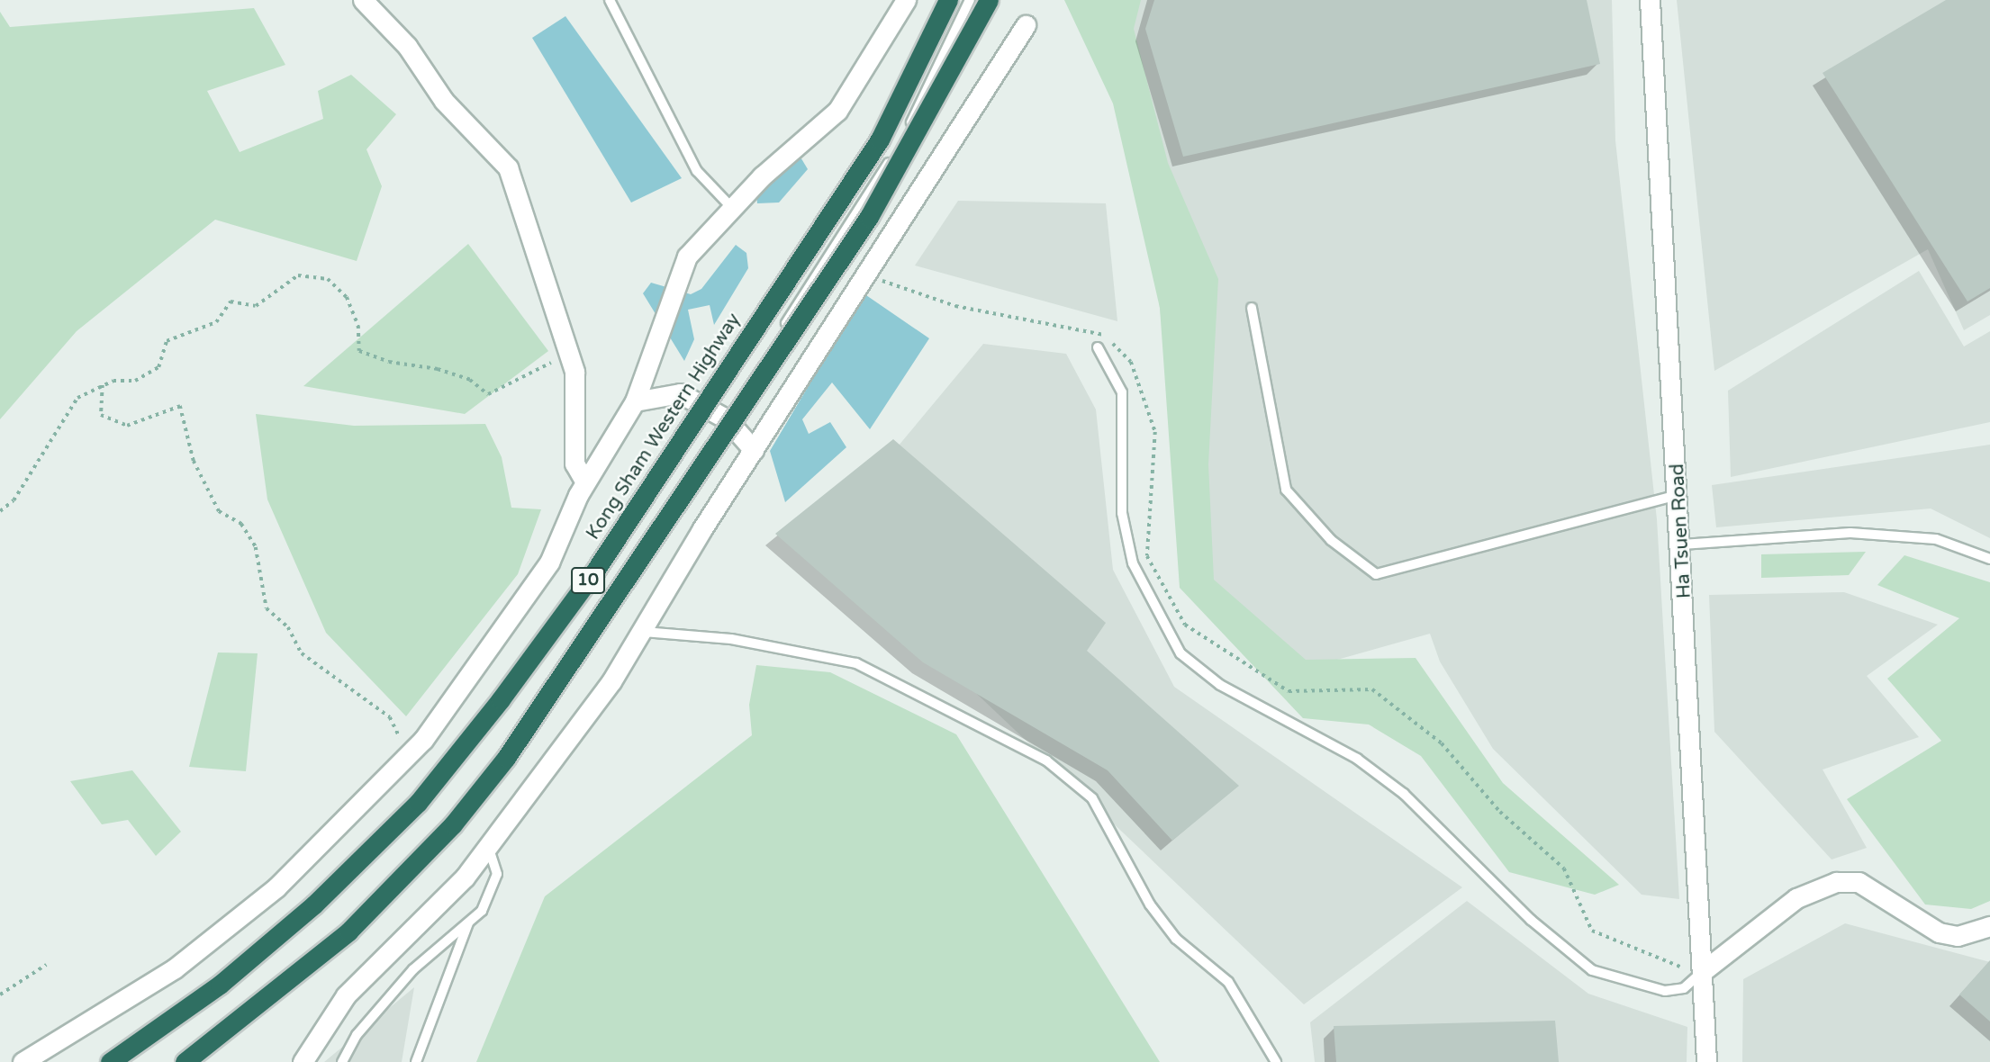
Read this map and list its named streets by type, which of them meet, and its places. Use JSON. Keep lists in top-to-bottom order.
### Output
{
  "streets": {
    "highway": ["Kong Sham Western Highway", "10"],
    "street": ["Ha Tsuen Road"]
  }
}
